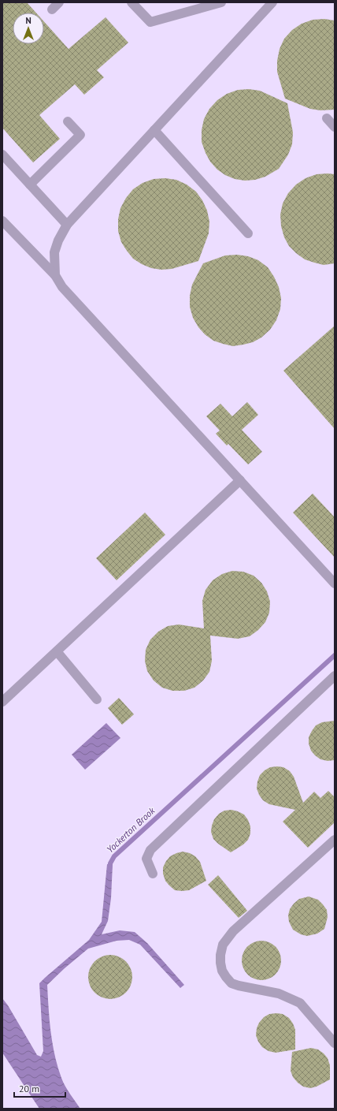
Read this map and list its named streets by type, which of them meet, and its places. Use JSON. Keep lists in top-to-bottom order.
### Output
{
  "water": ["Yockerton Brook"],
  "scale_bar": "20 m",
  "north": "top"
}
